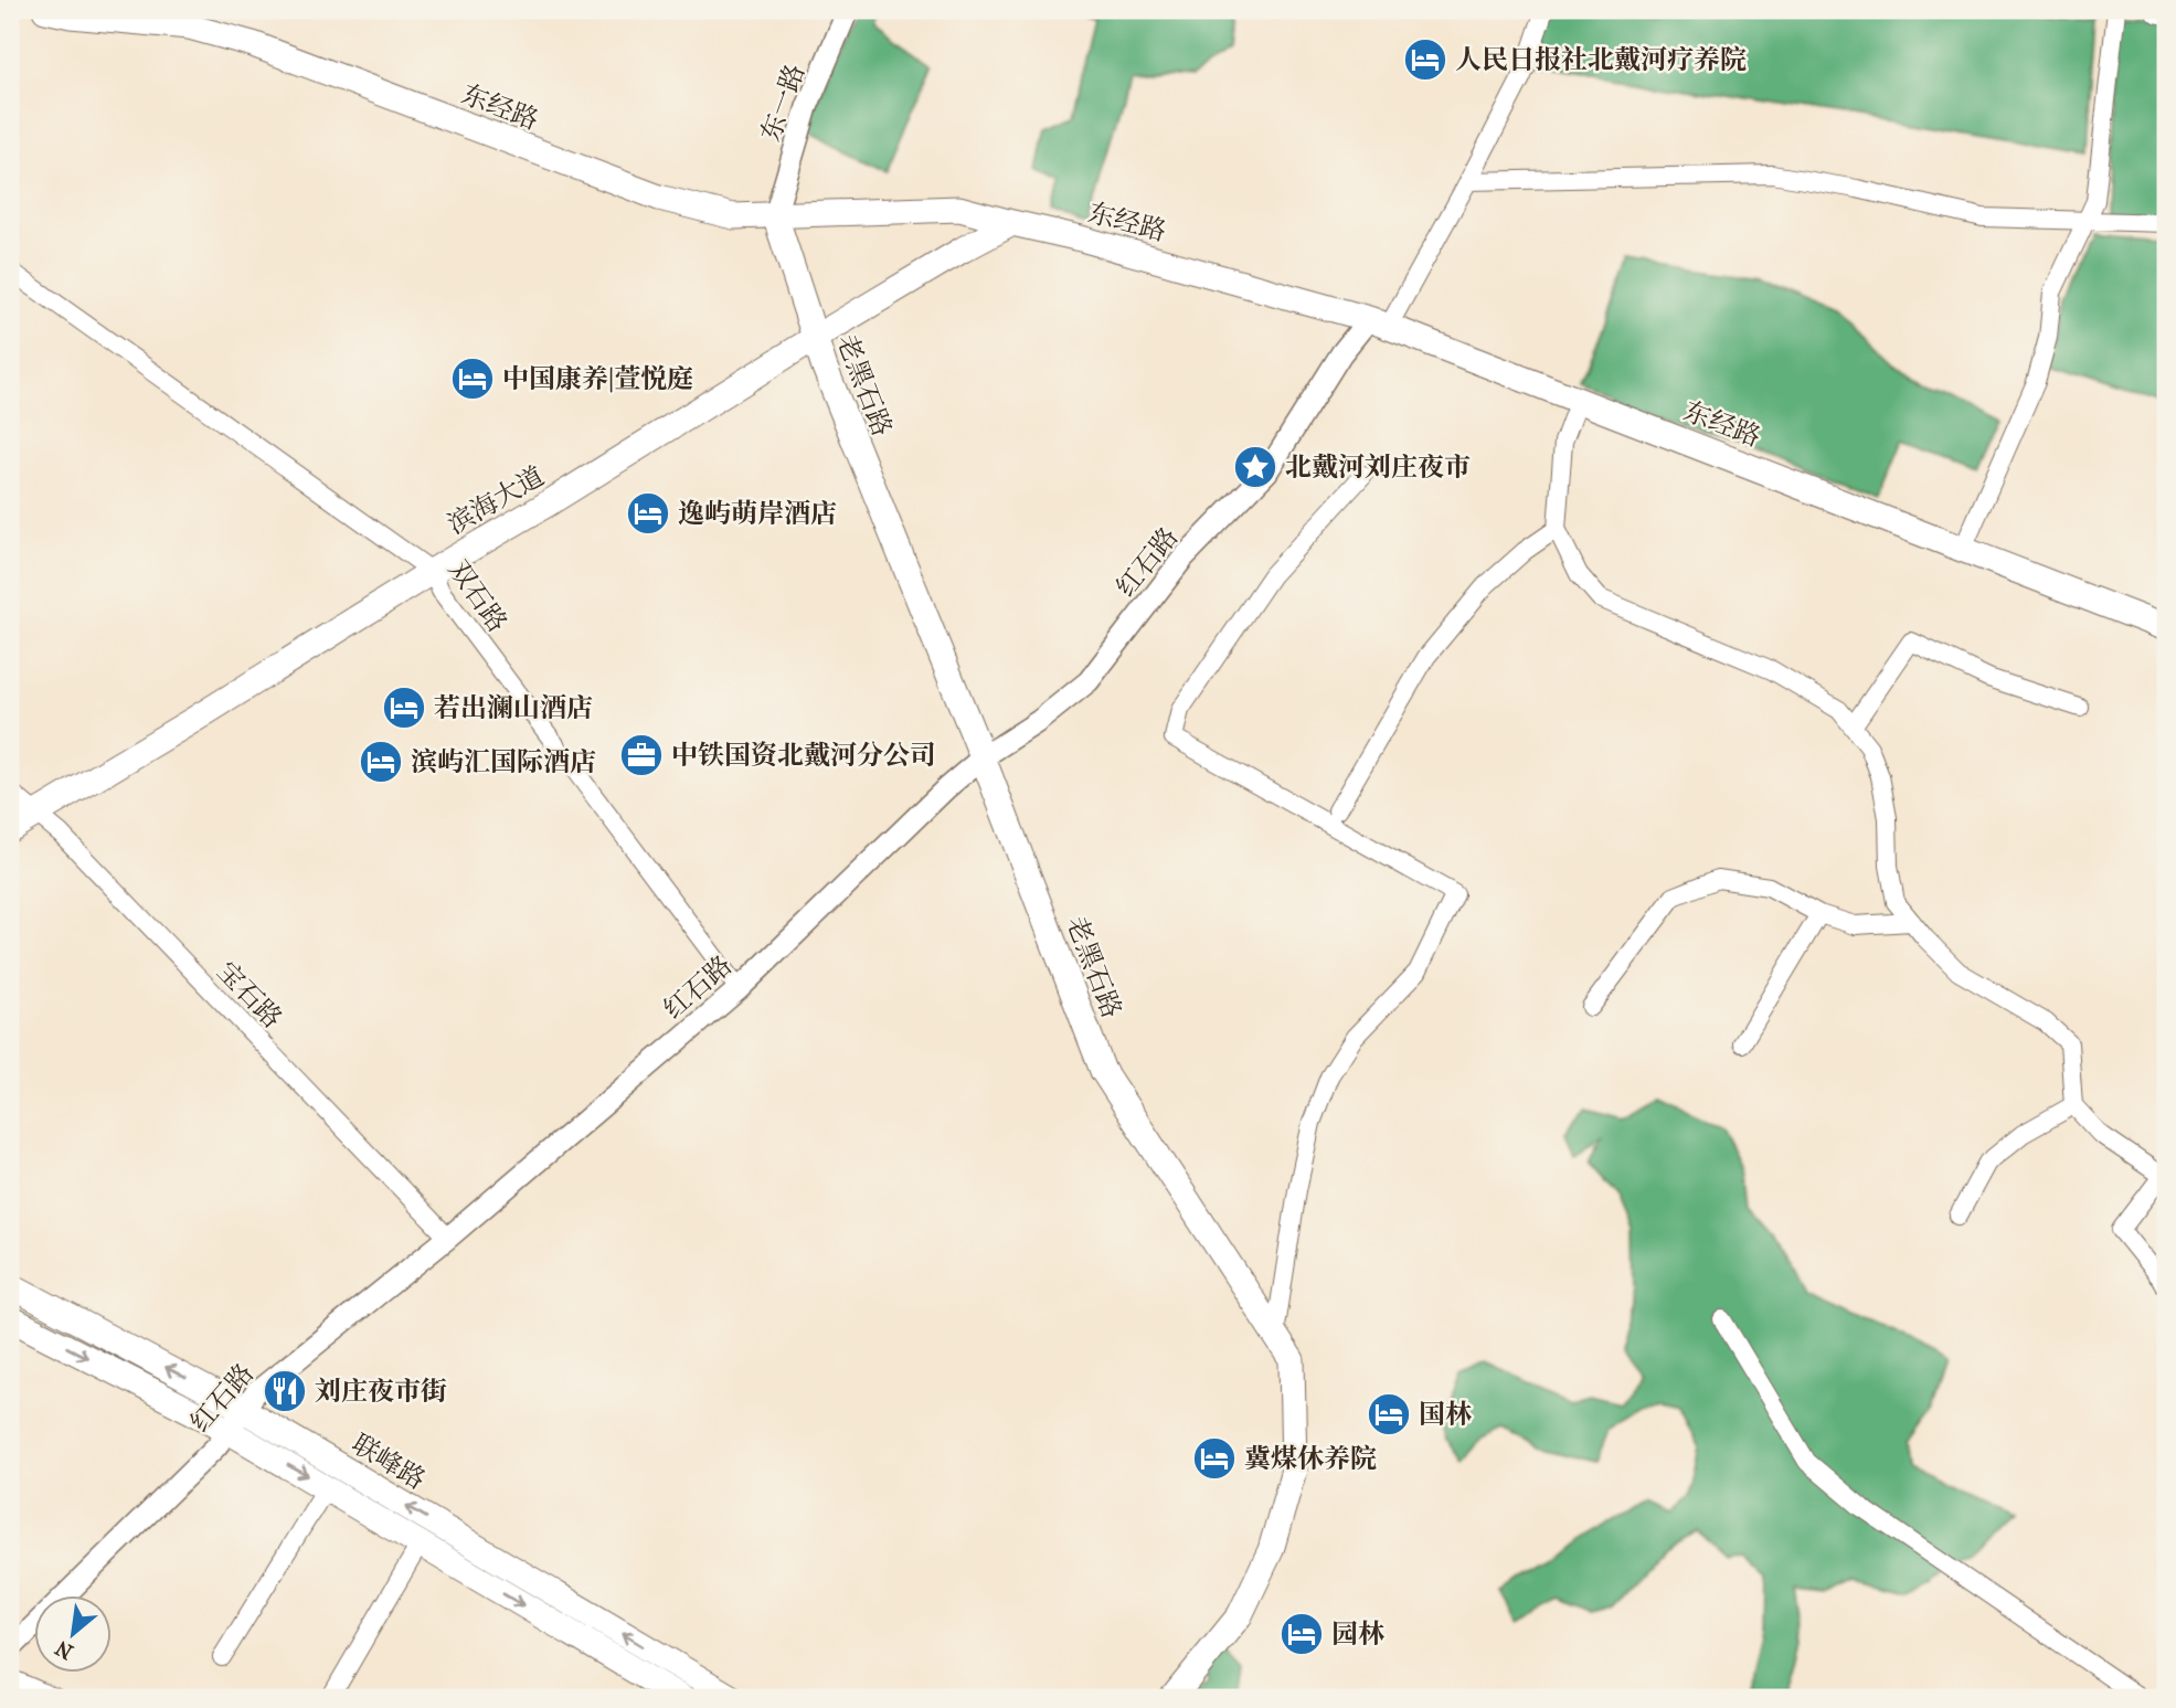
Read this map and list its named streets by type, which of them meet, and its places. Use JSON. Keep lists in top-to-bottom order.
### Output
{
  "streets": {
    "main road": [
      "东经路",
      "老黑石路",
      "滨海大道",
      "联峰路"
    ],
    "street": [
      "东一路",
      "红石路",
      "双石路",
      "宝石路"
    ]
  },
  "crossings": [
    ["东一路", "东经路"],
    ["东一路", "老黑石路"],
    ["东经路", "老黑石路"],
    ["东经路", "滨海大道"],
    ["东经路", "红石路"],
    ["老黑石路", "滨海大道"],
    ["老黑石路", "红石路"],
    ["滨海大道", "双石路"],
    ["滨海大道", "宝石路"],
    ["红石路", "双石路"],
    ["红石路", "宝石路"],
    ["红石路", "联峰路"]
  ],
  "places": {
    "hotel": [
      "人民日报社北戴河疗养院",
      "中国康养|萱悦庭",
      "逸屿萌岸酒店",
      "若出澜山酒店",
      "滨屿汇国际酒店",
      "国林",
      "冀煤休养院",
      "园林"
    ],
    "place": ["北戴河刘庄夜市"],
    "office": ["中铁国资北戴河分公司"],
    "restaurant": ["刘庄夜市街"]
  },
  "north": "bottom left"
}
